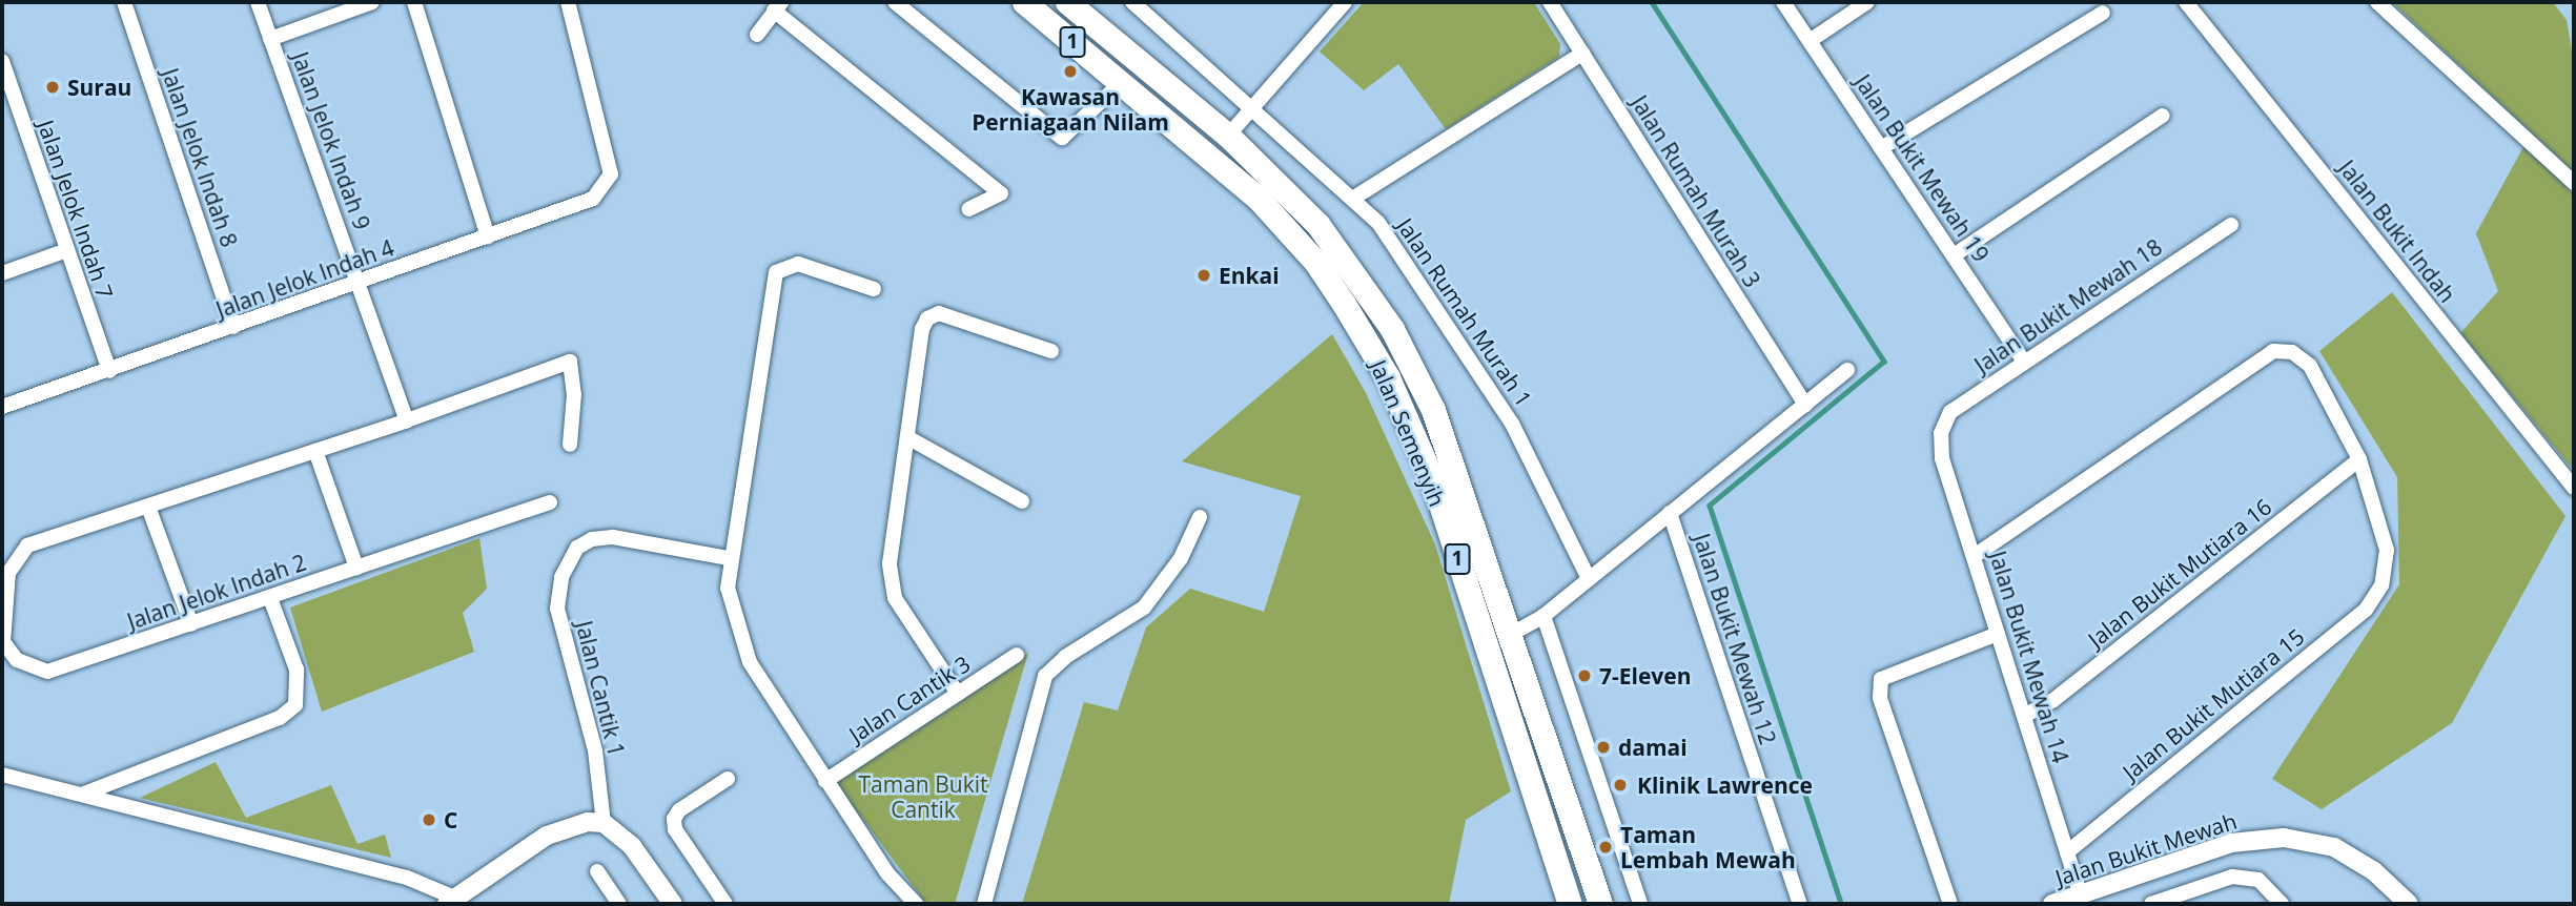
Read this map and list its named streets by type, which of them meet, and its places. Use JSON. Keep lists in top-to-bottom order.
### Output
{
  "streets": {
    "main road": ["1", "Jalan Semenyih"],
    "street": [
      "Jalan Jelok Indah 9",
      "Jalan Jelok Indah 8",
      "Jalan Bukit Mewah 19",
      "Jalan Rumah Murah 3",
      "Jalan Jelok Indah 7",
      "Jalan Bukit Indah",
      "Jalan Jelok Indah 4",
      "Jalan Bukit Mewah 18",
      "Jalan Rumah Murah 1",
      "Jalan Bukit Mutiara 16",
      "Jalan Jelok Indah 2",
      "Jalan Bukit Mewah 12",
      "Jalan Bukit Mewah 14",
      "Jalan Cantik 1",
      "Jalan Cantik 3",
      "Jalan Bukit Mutiara 15",
      "Jalan Bukit Mewah"
    ]
  },
  "crossings": [
    ["Jalan Jelok Indah 9", "Jalan Jelok Indah 4"],
    ["Jalan Jelok Indah 8", "Jalan Jelok Indah 4"],
    ["Jalan Bukit Mewah 19", "Jalan Bukit Mewah 18"],
    ["Jalan Jelok Indah 7", "Jalan Jelok Indah 4"],
    ["Jalan Bukit Mewah 18", "Jalan Bukit Mewah 14"],
    ["Jalan Bukit Mutiara 16", "Jalan Bukit Mewah 14"],
    ["Jalan Bukit Mutiara 16", "Jalan Bukit Mutiara 15"],
    ["Jalan Bukit Mewah 14", "Jalan Bukit Mutiara 15"],
    ["Jalan Bukit Mewah 14", "Jalan Bukit Mewah"]
  ],
  "parks": ["Taman Bukit Cantik"],
  "places": [
    "Kawasan Perniagaan Nilam",
    "Surau",
    "Enkai",
    "7-Eleven",
    "damai",
    "Klinik Lawrence",
    "C",
    "Taman Lembah Mewah"
  ]
}
